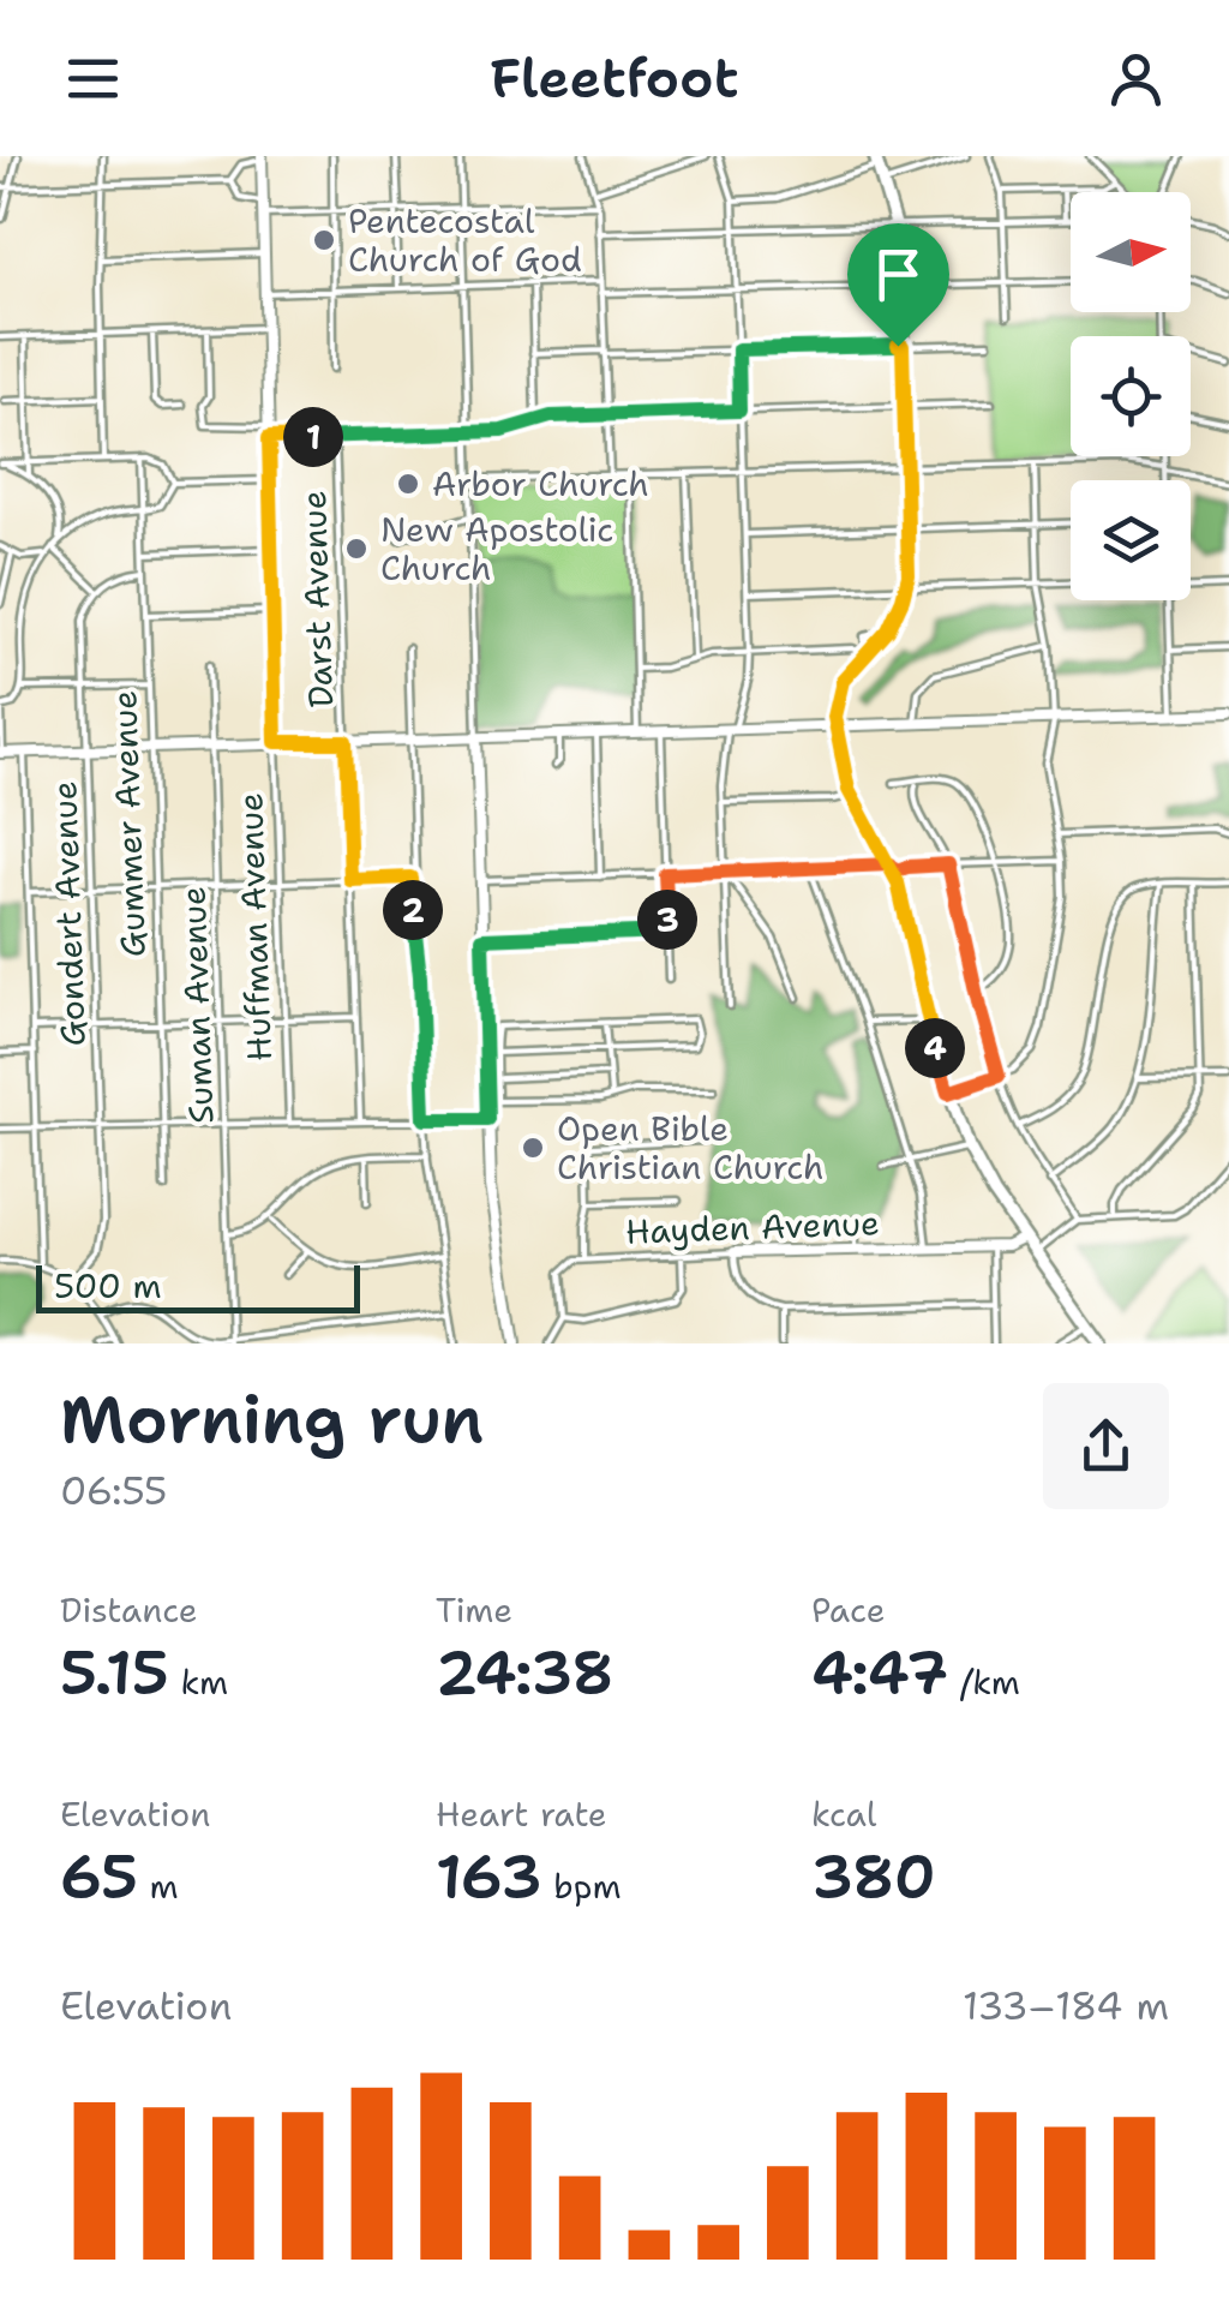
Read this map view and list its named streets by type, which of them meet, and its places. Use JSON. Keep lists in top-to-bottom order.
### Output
{
  "streets": {
    "street": [
      "Darst Avenue",
      "Gummer Avenue",
      "Gondert Avenue",
      "Huffman Avenue",
      "Suman Avenue",
      "Hayden Avenue"
    ]
  },
  "places": [
    "Pentecostal Church of God",
    "Arbor Church",
    "New Apostolic Church",
    "Open Bible Christian Church"
  ],
  "scale_bar": "500 m",
  "north": "right",
  "page": {
    "header": "Fleetfoot",
    "pins": [
      "1",
      "2",
      "3",
      "4"
    ],
    "scale": "500 m",
    "heading": ["Morning run", "06:55"],
    "stats": [
      ["Distance", "5.15 km"],
      ["Time", "24:38"],
      ["Pace", "4:47 /km"],
      ["Elevation", "65 m"],
      ["Heart rate", "163 bpm"],
      ["kcal", "380"]
    ],
    "chart": ["Elevation", "133–184 m"]
  }
}
